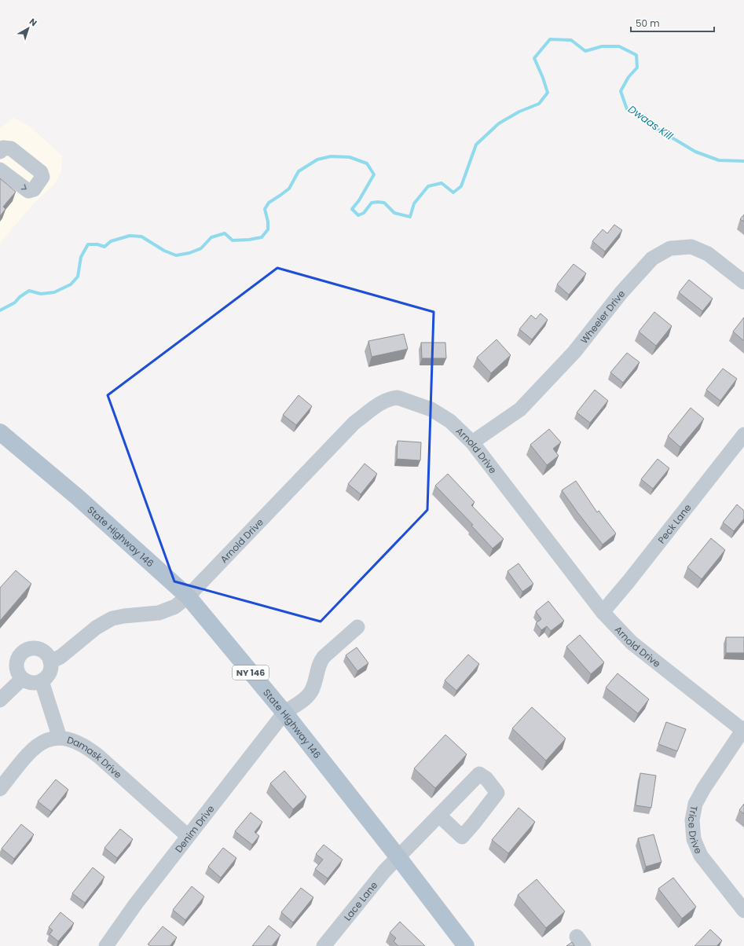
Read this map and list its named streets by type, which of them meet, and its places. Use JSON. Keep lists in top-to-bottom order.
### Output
{
  "streets": {
    "main road": ["State Highway 146", "NY 146"],
    "street": [
      "Wheeler Drive",
      "Arnold Drive",
      "Peck Lane",
      "Damask Drive",
      "Denim Drive",
      "Trice Drive",
      "Lace Lane"
    ]
  },
  "crossings": [
    ["Wheeler Drive", "Arnold Drive"],
    ["Arnold Drive", "Peck Lane"],
    ["Arnold Drive", "State Highway 146"],
    ["Arnold Drive", "Trice Drive"],
    ["State Highway 146", "Denim Drive"],
    ["State Highway 146", "Lace Lane"],
    ["Damask Drive", "Denim Drive"]
  ],
  "water": ["Dwaas Kill"],
  "scale_bar": "50 m",
  "north": "top right"
}
